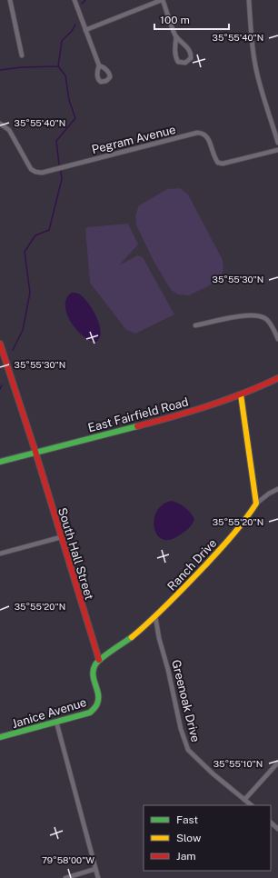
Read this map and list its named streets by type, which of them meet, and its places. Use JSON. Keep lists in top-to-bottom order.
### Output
{
  "streets": {
    "street": [
      "Pegram Avenue",
      "East Fairfield Road",
      "South Hall Street",
      "Ranch Drive",
      "Greenoak Drive",
      "Janice Avenue"
    ]
  },
  "crossings": [
    ["East Fairfield Road", "South Hall Street"],
    ["South Hall Street", "Ranch Drive"],
    ["South Hall Street", "Janice Avenue"],
    ["Ranch Drive", "Greenoak Drive"],
    ["Ranch Drive", "Janice Avenue"]
  ],
  "legend": ["Fast", "Slow", "Jam"],
  "scale_bar": "100 m",
  "coordinates": [
    "35°55'40\"N",
    "35°55'30\"N",
    "35°55'20\"N",
    "35°55'10\"N",
    "79°58'00\"W"
  ]
}
